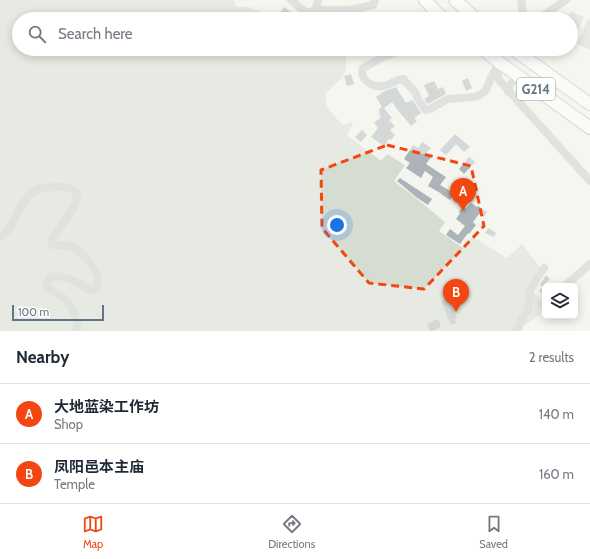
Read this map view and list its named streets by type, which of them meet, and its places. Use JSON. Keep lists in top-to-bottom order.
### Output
{
  "streets": {
    "highway": ["G214"]
  },
  "scale_bar": "100 m",
  "page": {
    "search": "Search here",
    "pins": ["A", "B"],
    "scale": "100 m",
    "heading": ["Nearby", "2 results"],
    "list": [
      {
        "mark": "A",
        "name": "大地蓝染工作坊",
        "note": "Shop",
        "value": "140 m"
      },
      {
        "mark": "B",
        "name": "凤阳邑本主庙",
        "note": "Temple",
        "value": "160 m"
      }
    ],
    "nav": ["Map", "Directions", "Saved"]
  }
}
